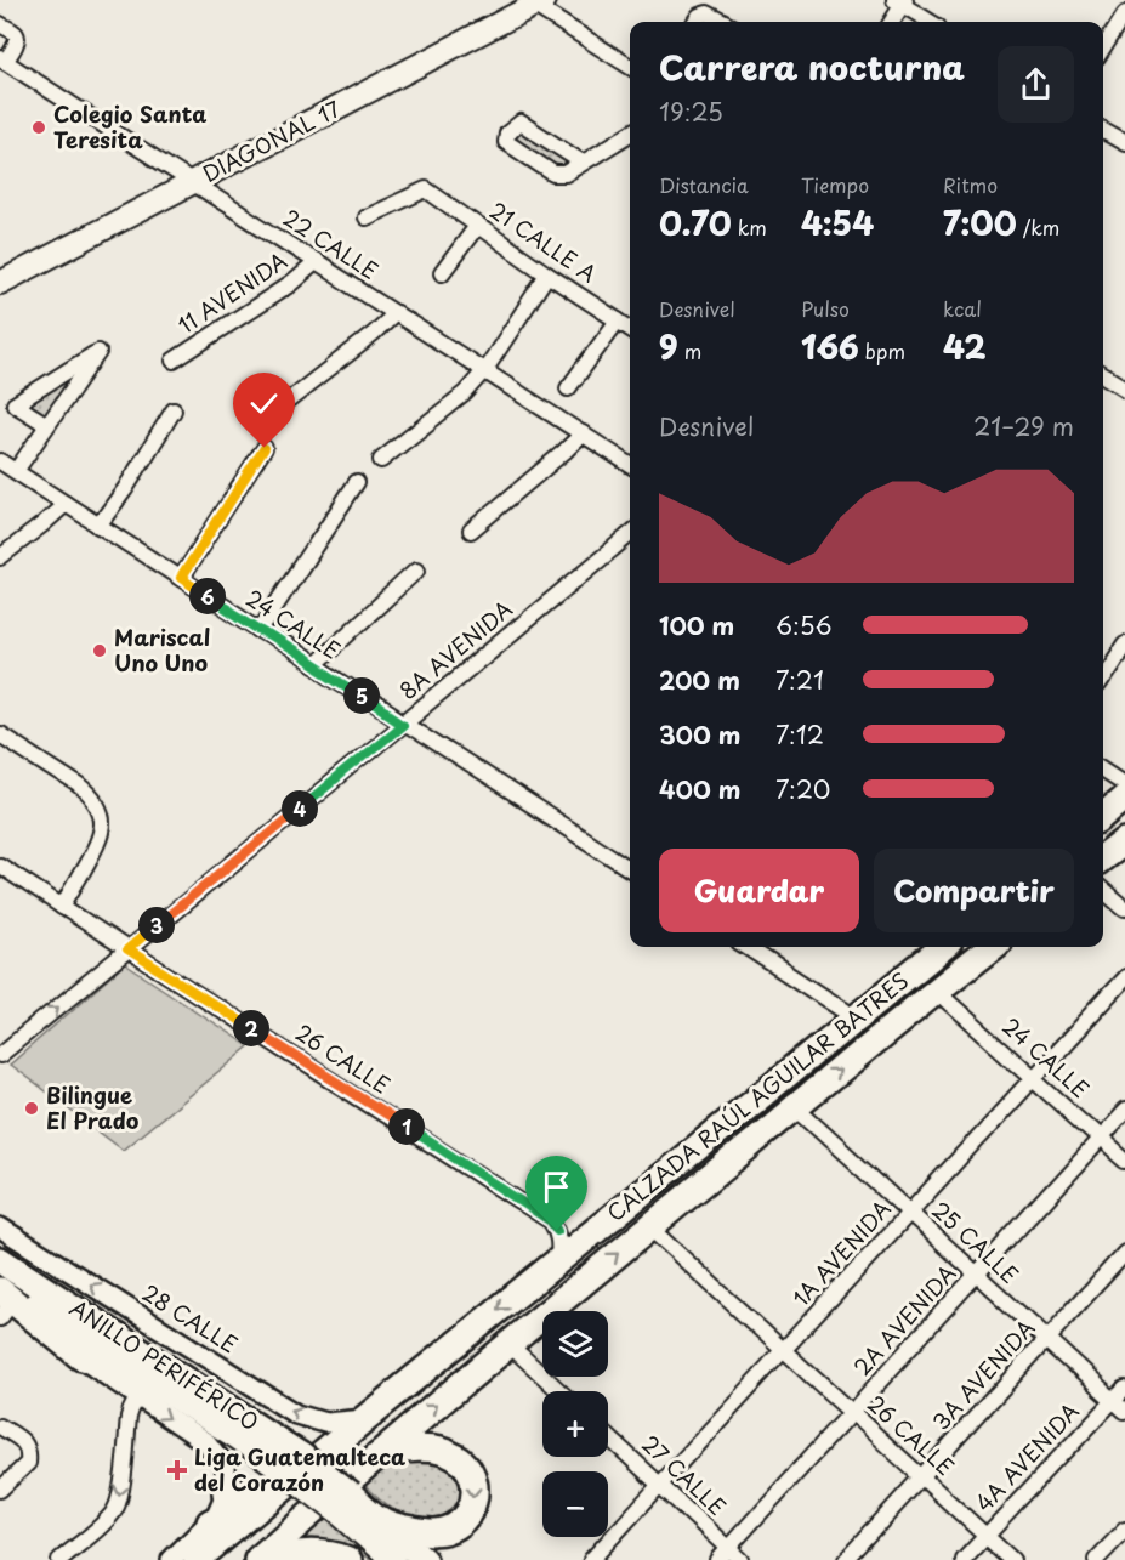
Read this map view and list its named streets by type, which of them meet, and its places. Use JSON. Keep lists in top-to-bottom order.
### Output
{
  "streets": {
    "highway": ["CALZADA RAÚL AGUILAR BATRES", "ANILLO PERIFÉRICO"],
    "main road": ["DIAGONAL 17"],
    "street": [
      "21 CALLE A",
      "22 CALLE",
      "11 AVENIDA",
      "24 CALLE",
      "8A AVENIDA",
      "26 CALLE",
      "25 CALLE",
      "1A AVENIDA",
      "28 CALLE",
      "2A AVENIDA",
      "3A AVENIDA",
      "4A AVENIDA",
      "27 CALLE"
    ]
  },
  "crossings": [
    ["DIAGONAL 17", "22 CALLE"],
    ["22 CALLE", "11 AVENIDA"],
    ["24 CALLE", "8A AVENIDA"],
    ["24 CALLE", "CALZADA RAÚL AGUILAR BATRES"],
    ["24 CALLE", "1A AVENIDA"],
    ["24 CALLE", "2A AVENIDA"],
    ["8A AVENIDA", "26 CALLE"],
    ["26 CALLE", "CALZADA RAÚL AGUILAR BATRES"],
    ["26 CALLE", "1A AVENIDA"],
    ["26 CALLE", "2A AVENIDA"],
    ["26 CALLE", "3A AVENIDA"],
    ["26 CALLE", "4A AVENIDA"],
    ["CALZADA RAÚL AGUILAR BATRES", "25 CALLE"],
    ["CALZADA RAÚL AGUILAR BATRES", "28 CALLE"],
    ["CALZADA RAÚL AGUILAR BATRES", "ANILLO PERIFÉRICO"],
    ["25 CALLE", "1A AVENIDA"],
    ["25 CALLE", "2A AVENIDA"],
    ["25 CALLE", "3A AVENIDA"],
    ["25 CALLE", "4A AVENIDA"],
    ["1A AVENIDA", "27 CALLE"],
    ["2A AVENIDA", "27 CALLE"]
  ],
  "one_way": ["28 CALLE"],
  "places": {
    "other": ["Colegio Santa Teresita", "Mariscal Uno Uno", "Bilingue El Prado"],
    "health": ["Liga Guatemalteca del Corazón"]
  },
  "page": {
    "heading": ["Carrera nocturna", "19:25"],
    "stats": [
      ["Distancia", "0.70 km"],
      ["Tiempo", "4:54"],
      ["Ritmo", "7:00 /km"],
      ["Desnivel", "9 m"],
      ["Pulso", "166 bpm"],
      ["kcal", "42"]
    ],
    "chart": ["Desnivel", "21–29 m"],
    "pins": [
      "6",
      "5",
      "4",
      "3",
      "2",
      "1"
    ],
    "list": [
      {
        "name": "100 m",
        "note": "6:56"
      },
      {
        "name": "200 m",
        "note": "7:21"
      },
      {
        "name": "300 m",
        "note": "7:12"
      },
      {
        "name": "400 m",
        "note": "7:20"
      }
    ],
    "buttons": ["Guardar", "Compartir"],
    "map_buttons": ["+", "−"]
  }
}
